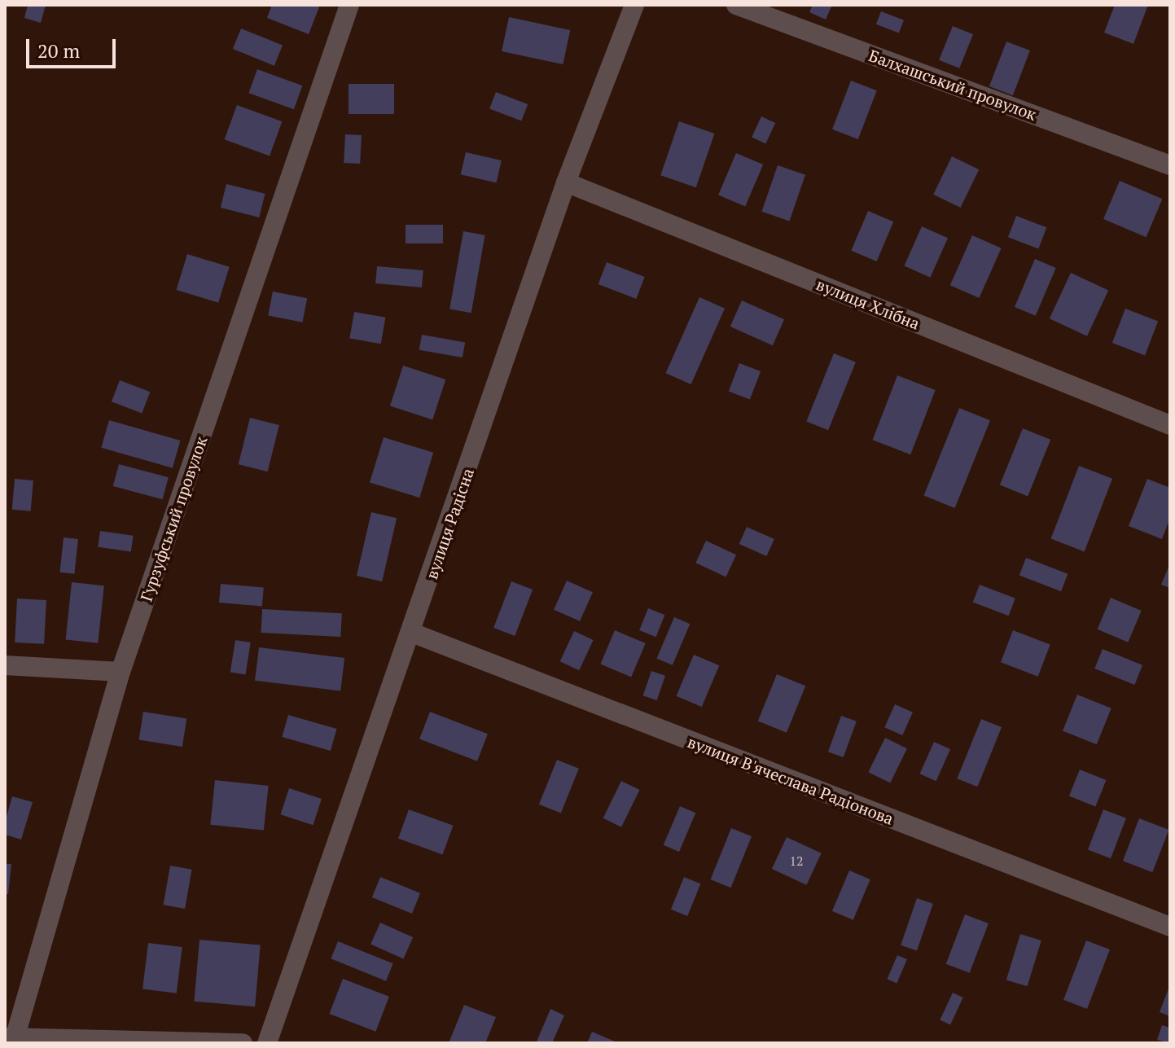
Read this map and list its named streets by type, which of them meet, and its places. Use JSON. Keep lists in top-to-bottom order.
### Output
{
  "streets": {
    "street": [
      "Балхашський провулок",
      "вулиця Хлібна",
      "Гурзуфський провулок",
      "вулиця Радісна",
      "вулиця В'ячеслава Радіонова"
    ]
  },
  "crossings": [
    ["вулиця Хлібна", "вулиця Радісна"],
    ["вулиця Радісна", "вулиця В'ячеслава Радіонова"]
  ],
  "house_numbers": ["12"],
  "scale_bar": "20 m"
}
